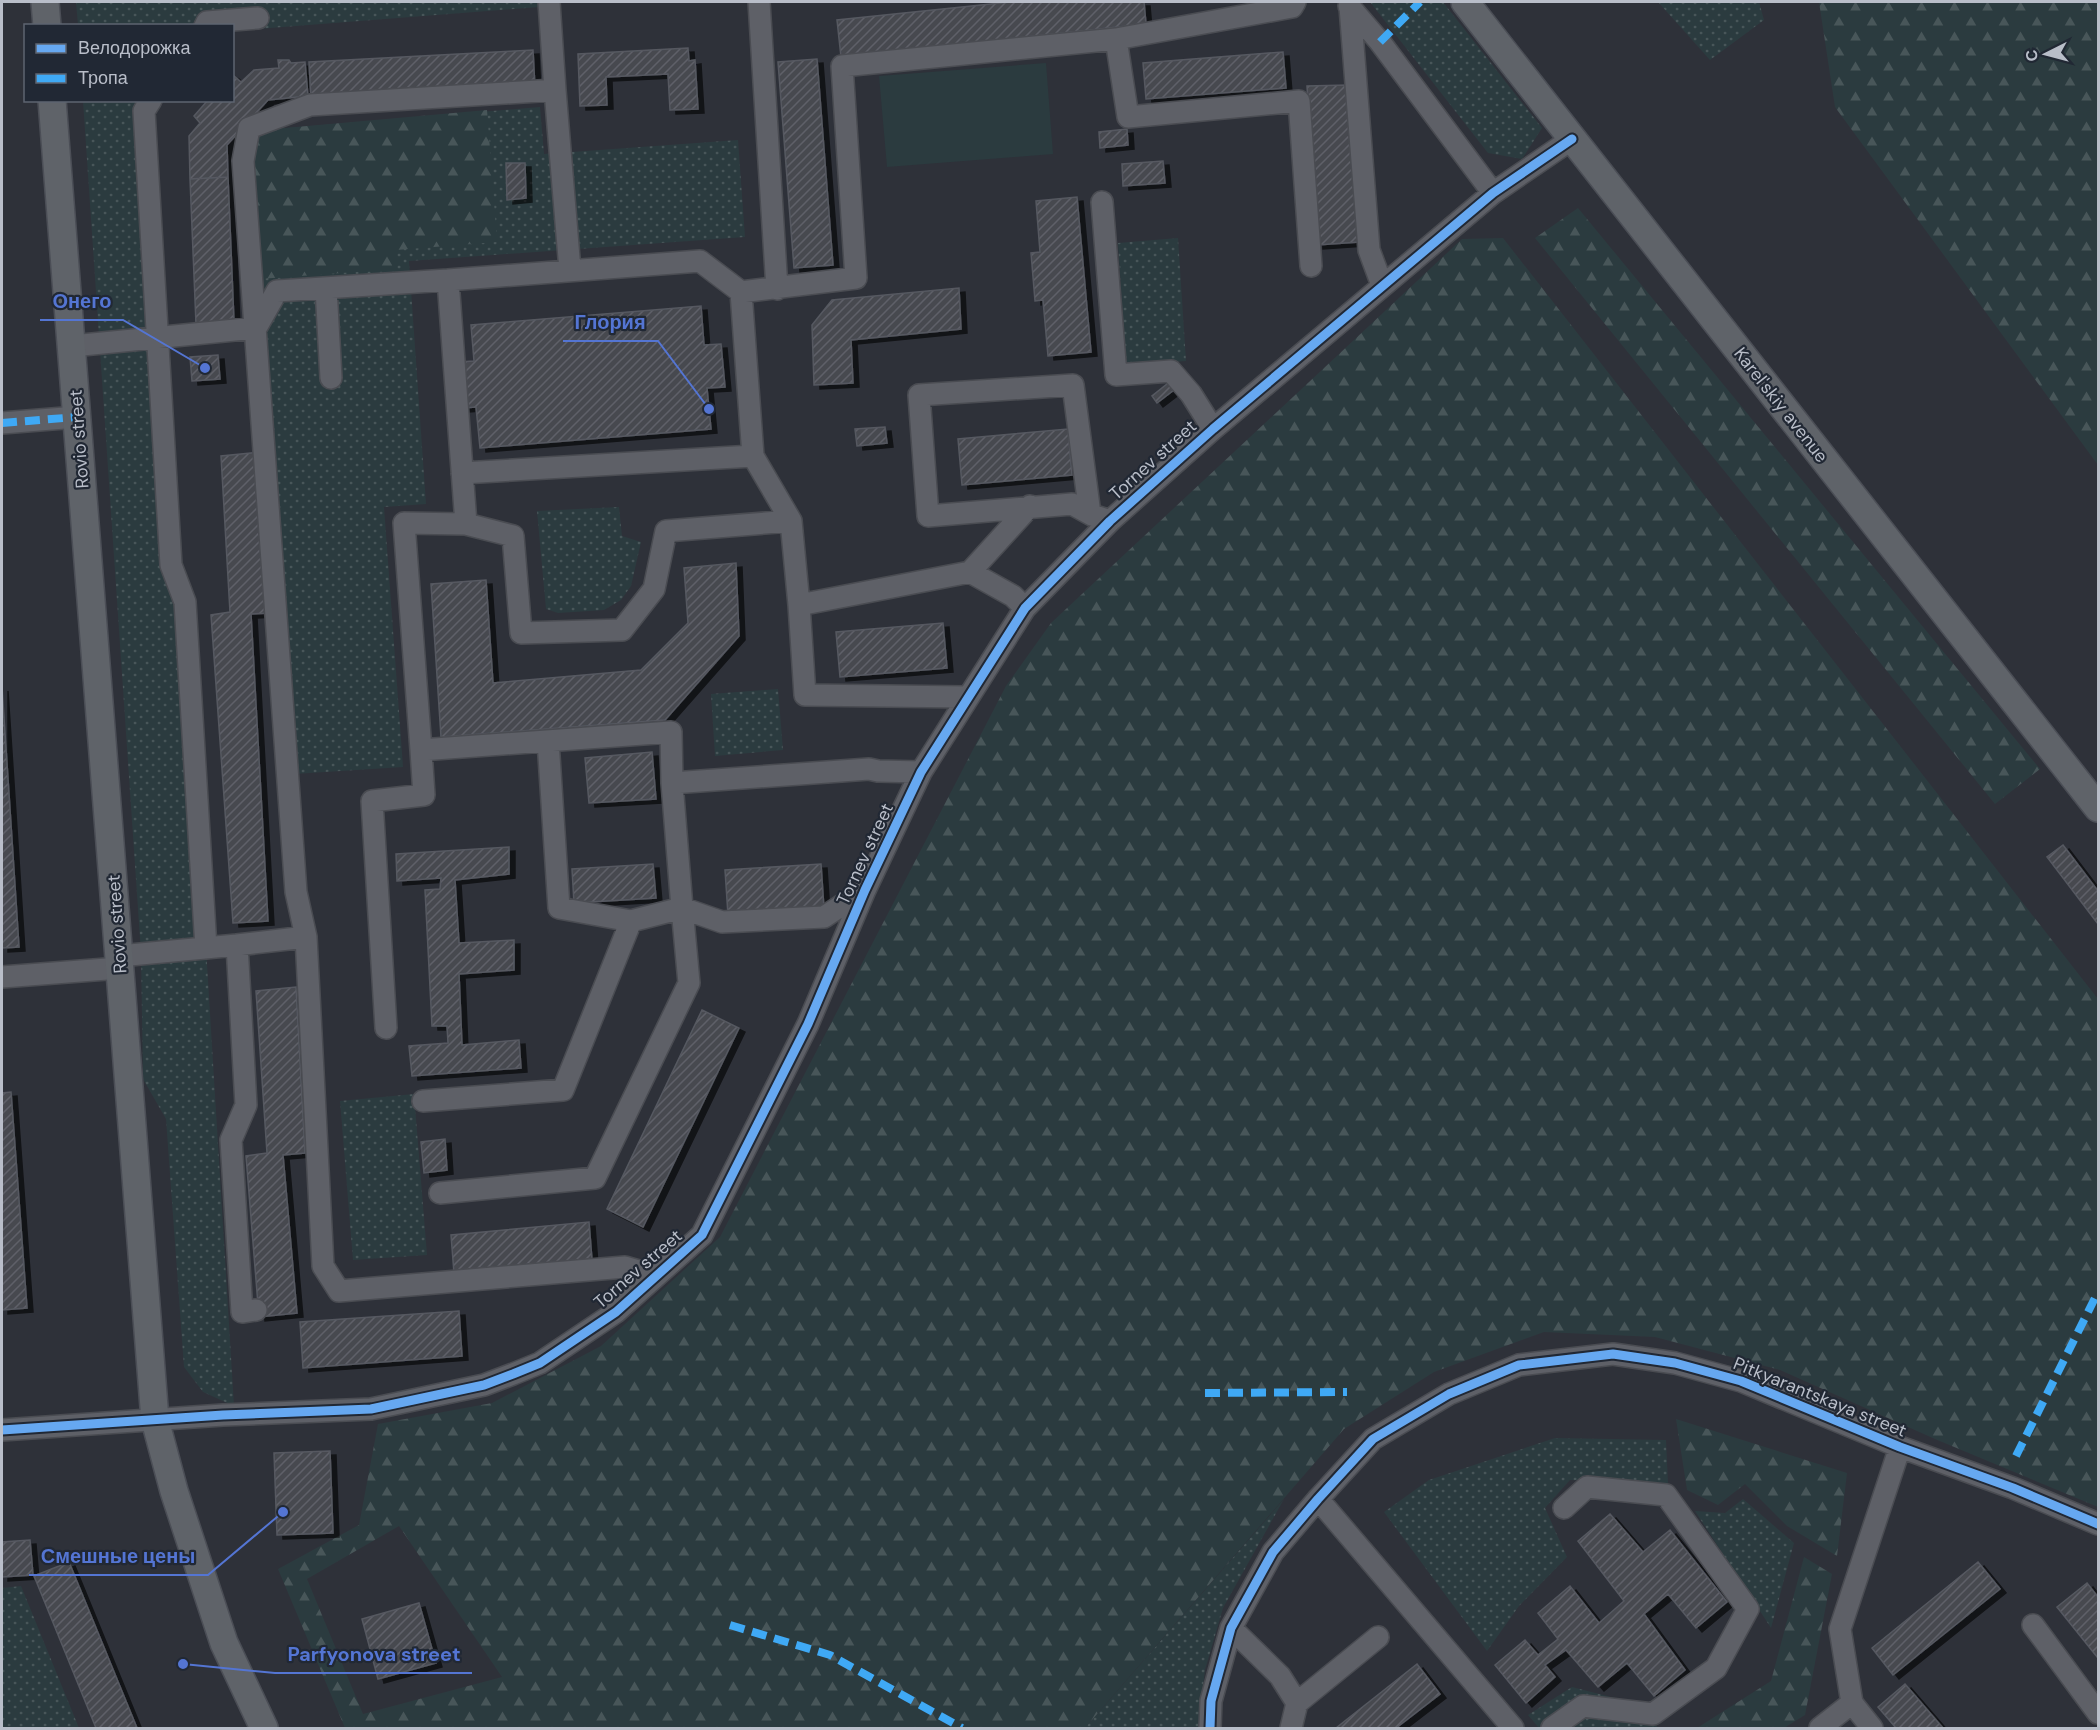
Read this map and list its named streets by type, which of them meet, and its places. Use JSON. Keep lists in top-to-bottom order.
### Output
{
  "streets": {
    "main road": ["Karel'skiy avenue", "Rovio street"],
    "street": ["Tornev street", "Pitkyarantskaya street"]
  },
  "crossings": [
    ["Karel'skiy avenue", "Tornev street"],
    ["Rovio street", "Tornev street"]
  ],
  "places": [
    "Онего",
    "Глория",
    "Смешные цены",
    "Parfyonova street"
  ],
  "legend": ["Велодорожка", "Тропа"],
  "north": "left"
}
